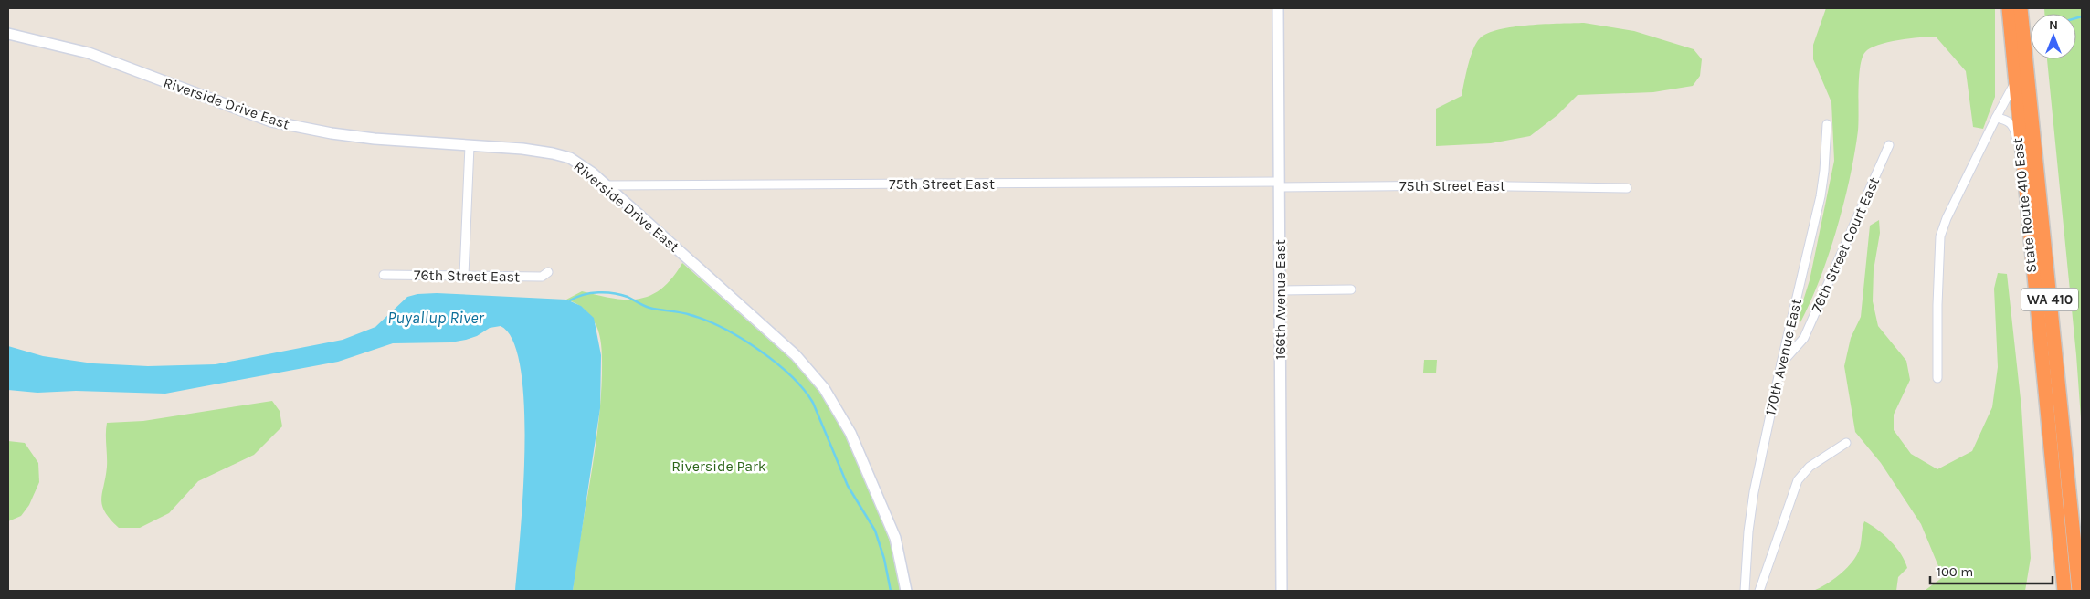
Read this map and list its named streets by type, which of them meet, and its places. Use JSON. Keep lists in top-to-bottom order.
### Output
{
  "streets": {
    "highway": ["State Route 410 East", "WA 410"],
    "street": [
      "Riverside Drive East",
      "75th Street East",
      "76th Street Court East",
      "76th Street East",
      "166th Avenue East",
      "170th Avenue East"
    ]
  },
  "crossings": [
    ["Riverside Drive East", "75th Street East"],
    ["75th Street East", "166th Avenue East"],
    ["76th Street Court East", "170th Avenue East"]
  ],
  "water": ["Puyallup River"],
  "parks": ["Riverside Park"],
  "scale_bar": "100 m",
  "north": "top"
}
